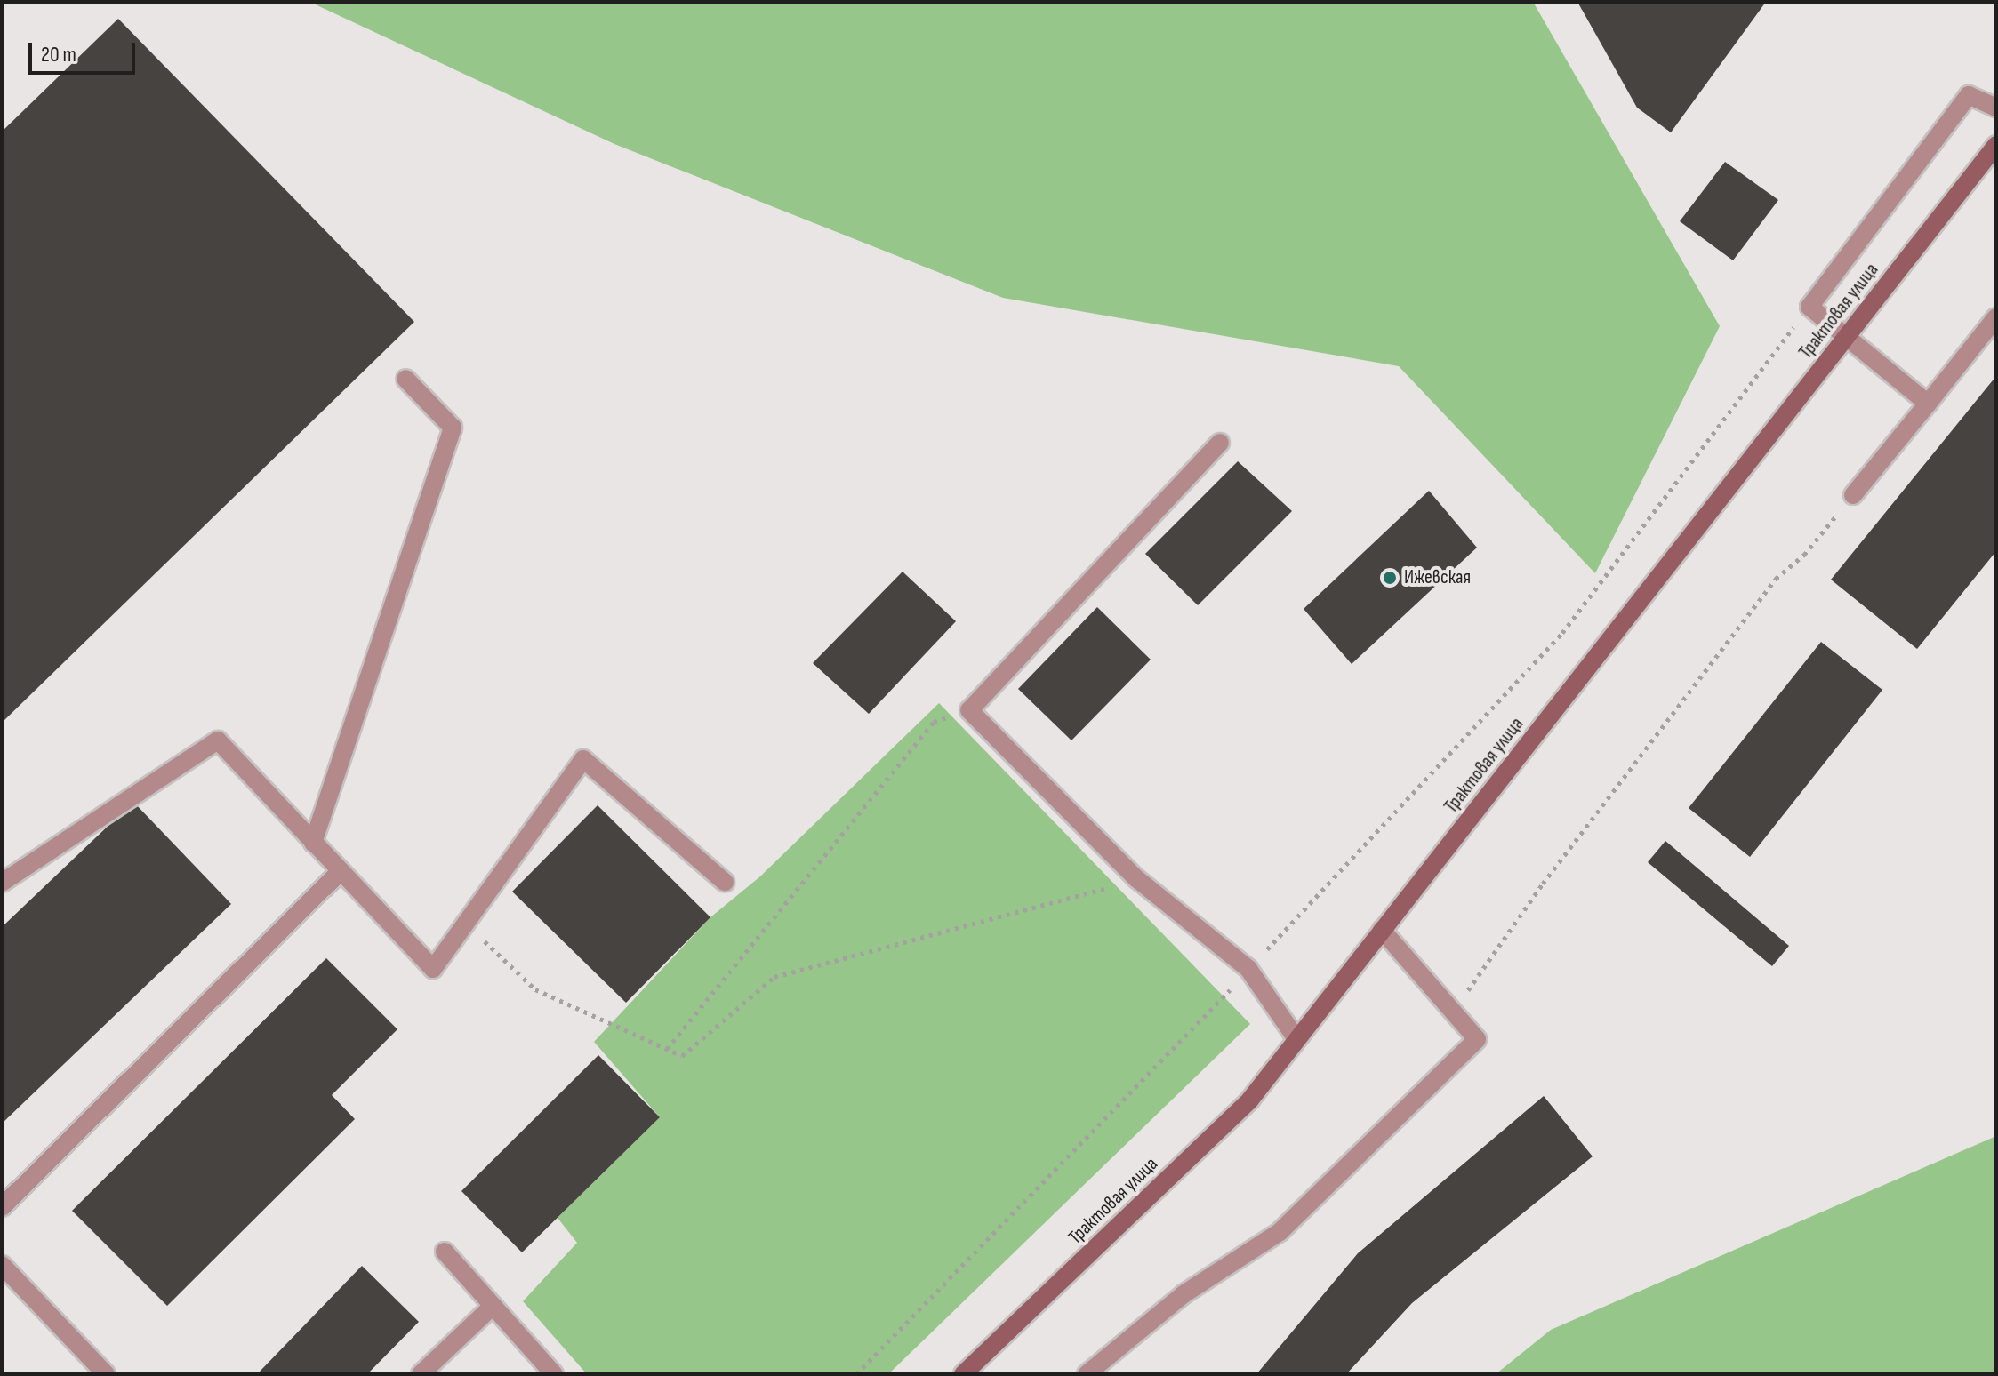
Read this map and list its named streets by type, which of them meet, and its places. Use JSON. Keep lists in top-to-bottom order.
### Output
{
  "streets": {
    "street": ["Трактовая улица"]
  },
  "places": ["Ижевская"],
  "scale_bar": "20 m"
}
